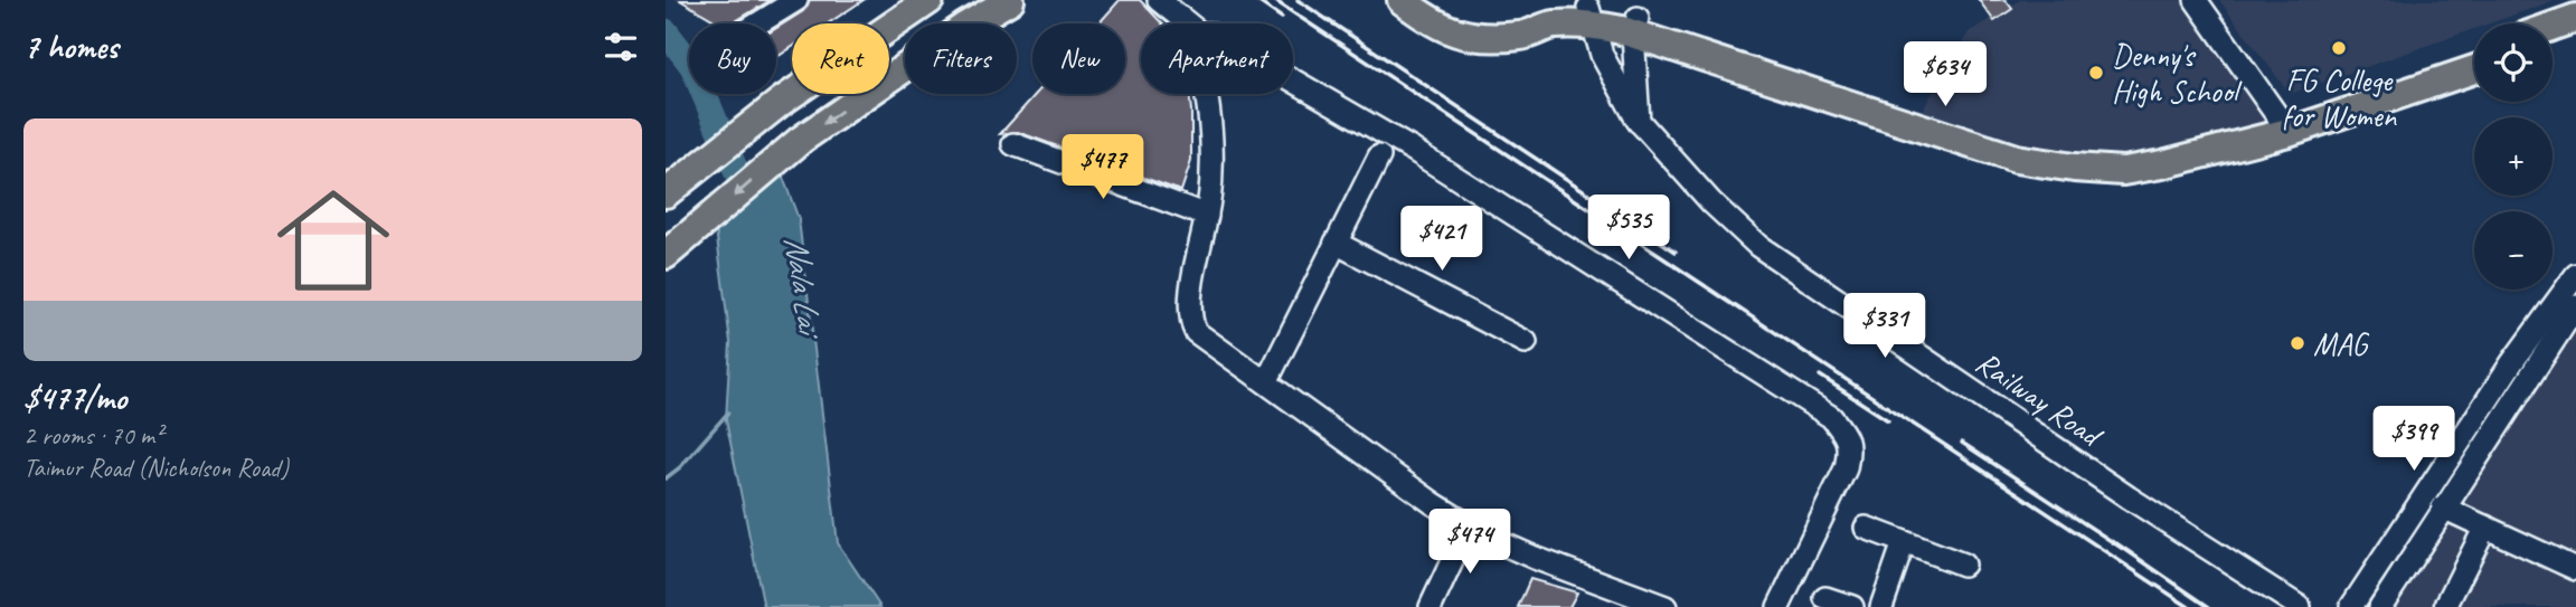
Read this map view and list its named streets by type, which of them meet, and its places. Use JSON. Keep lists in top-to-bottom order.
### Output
{
  "streets": {
    "street": ["Railway Road"]
  },
  "water": ["Nala Lai"],
  "places": ["FG College for Women", "Denny's High School", "MAG"],
  "page": {
    "heading": "7 homes",
    "map_buttons": ["+", "−"],
    "chip": [
      "Buy",
      "Rent",
      "Filters",
      "New",
      "Apartment"
    ],
    "price": [
      "$634",
      "$477",
      "$535",
      "$421",
      "$331",
      "$399",
      "$474"
    ],
    "list": [
      {
        "name": "$477/mo",
        "note": "2 rooms · 70 m² · Taimur Road (Nicholson Road)"
      }
    ]
  }
}
